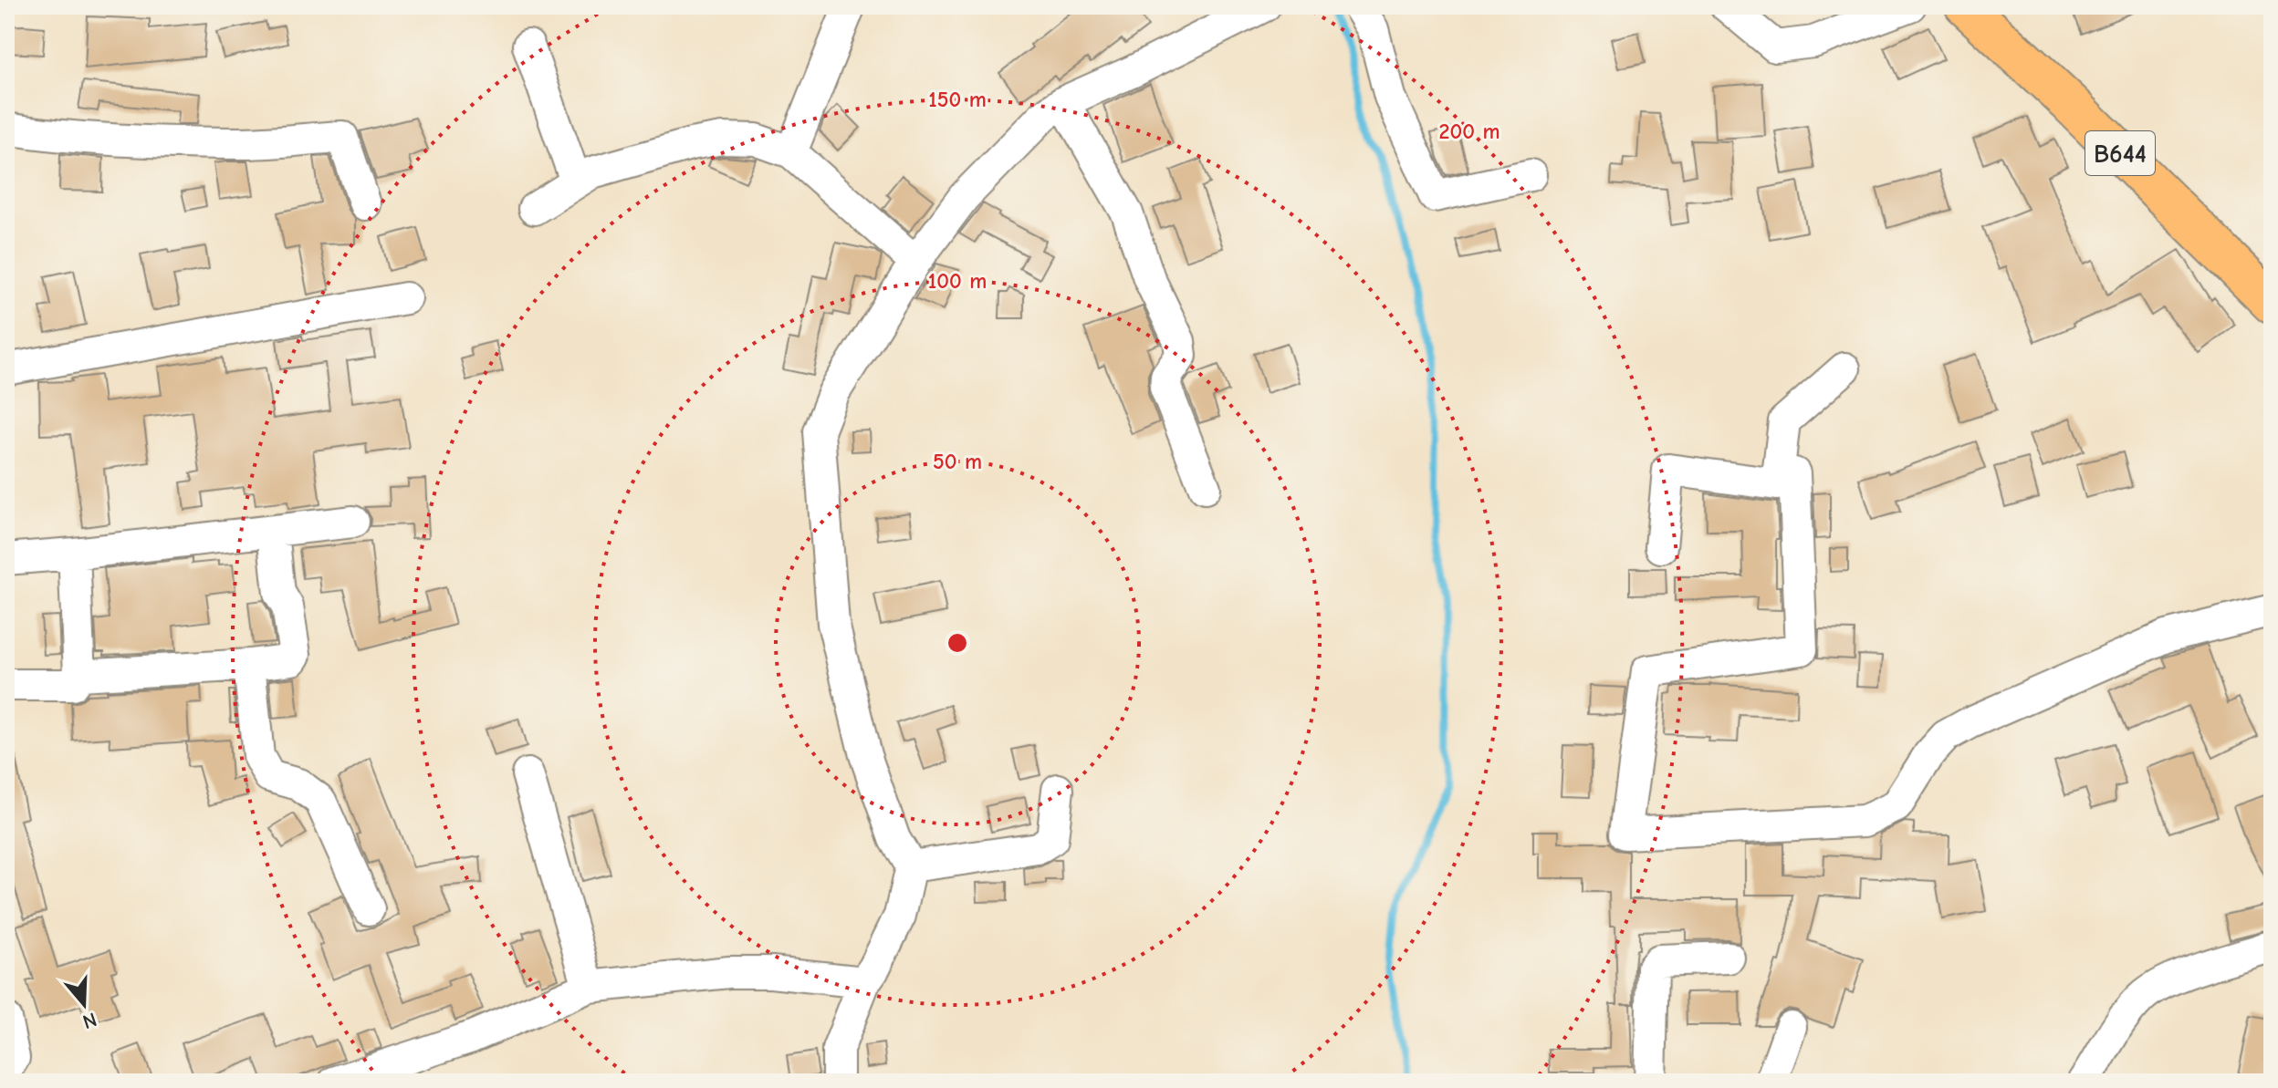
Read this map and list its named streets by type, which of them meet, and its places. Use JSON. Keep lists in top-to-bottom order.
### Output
{
  "streets": {
    "main road": ["B644"]
  },
  "north": "bottom",
  "rings": [
    "150 m",
    "200 m",
    "100 m",
    "50 m"
  ]
}
